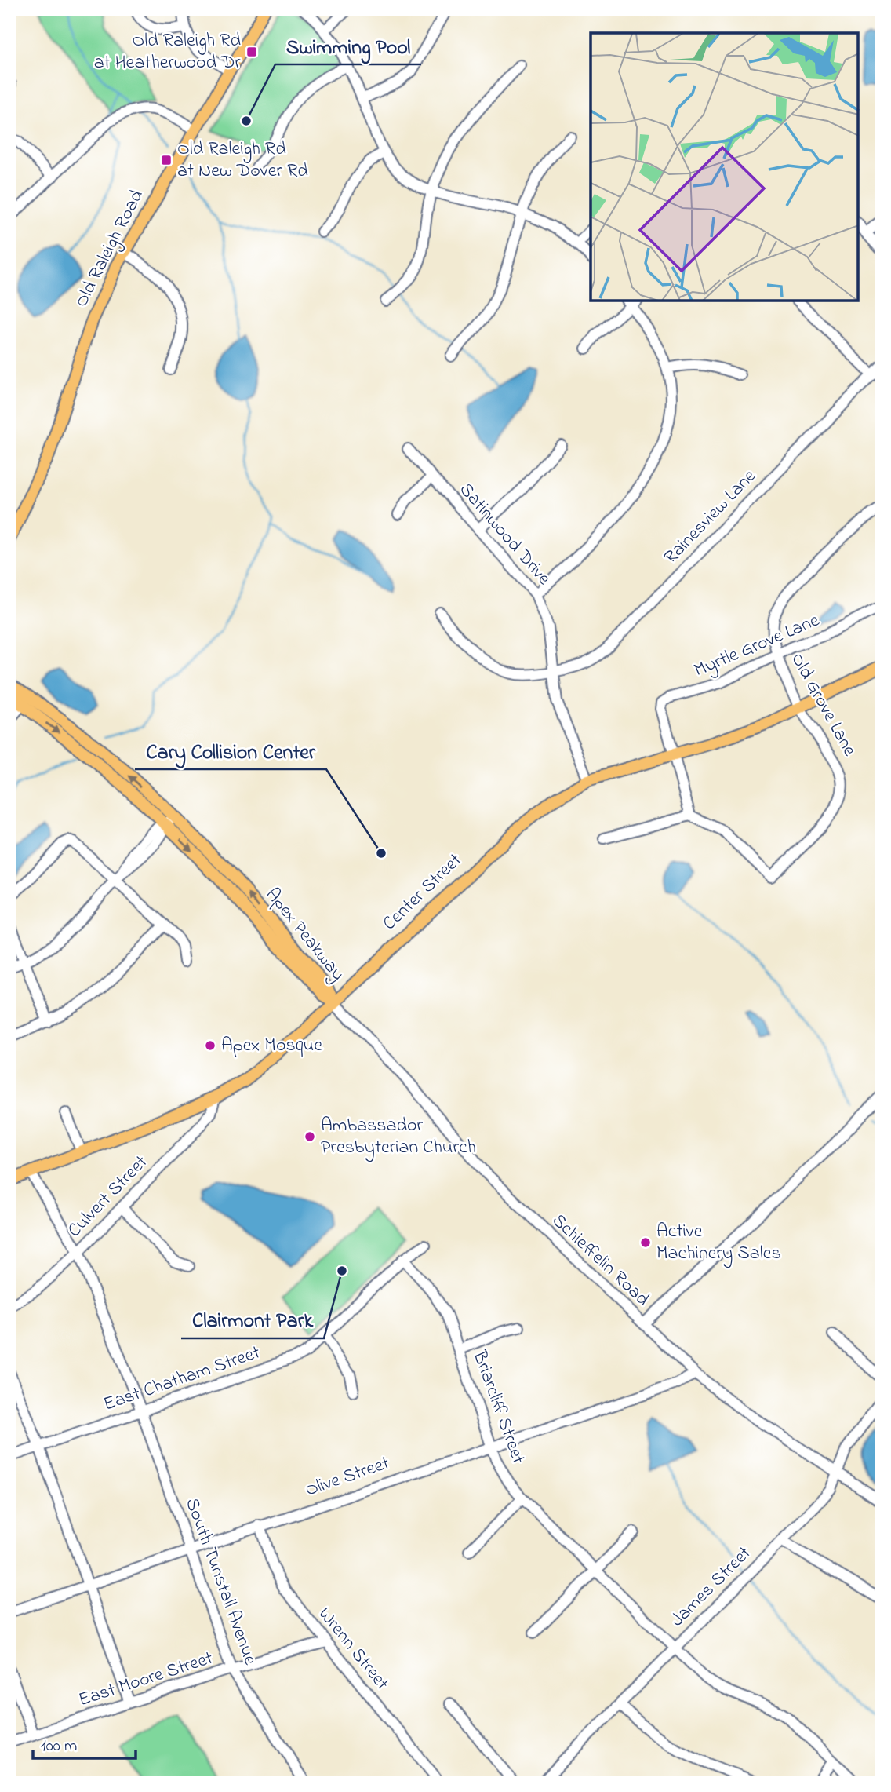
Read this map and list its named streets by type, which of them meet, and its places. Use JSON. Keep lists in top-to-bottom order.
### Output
{
  "streets": {
    "main road": ["Old Raleigh Road", "Center Street", "Apex Peakway"],
    "street": [
      "Rainesview Lane",
      "Satinwood Drive",
      "Myrtle Grove Lane",
      "Old Grove Lane",
      "Culvert Street",
      "Schieffelin Road",
      "East Chatham Street",
      "Briarcliff Street",
      "Olive Street",
      "South Tunstall Avenue",
      "James Street",
      "Wrenn Street",
      "East Moore Street"
    ]
  },
  "crossings": [
    ["Rainesview Lane", "Satinwood Drive"],
    ["Satinwood Drive", "Center Street"],
    ["Myrtle Grove Lane", "Old Grove Lane"],
    ["Myrtle Grove Lane", "Center Street"],
    ["Old Grove Lane", "Center Street"],
    ["Center Street", "Apex Peakway"],
    ["Center Street", "Culvert Street"],
    ["Center Street", "Schieffelin Road"],
    ["Center Street", "South Tunstall Avenue"],
    ["Apex Peakway", "Schieffelin Road"],
    ["Culvert Street", "South Tunstall Avenue"],
    ["Schieffelin Road", "Olive Street"],
    ["Schieffelin Road", "James Street"],
    ["East Chatham Street", "Briarcliff Street"],
    ["East Chatham Street", "South Tunstall Avenue"],
    ["Briarcliff Street", "Olive Street"],
    ["Briarcliff Street", "James Street"],
    ["Olive Street", "South Tunstall Avenue"],
    ["Olive Street", "Wrenn Street"],
    ["South Tunstall Avenue", "East Moore Street"],
    ["Wrenn Street", "East Moore Street"]
  ],
  "places": {
    "transit": ["Old Raleigh Rd at Heatherwood Dr", "Old Raleigh Rd at New Dover Rd"],
    "other": [
      "Swimming Pool",
      "Cary Collision Center",
      "Apex Mosque",
      "Ambassador Presbyterian Church",
      "Active Machinery Sales",
      "Clairmont Park"
    ]
  },
  "scale_bar": "100 m"
}
